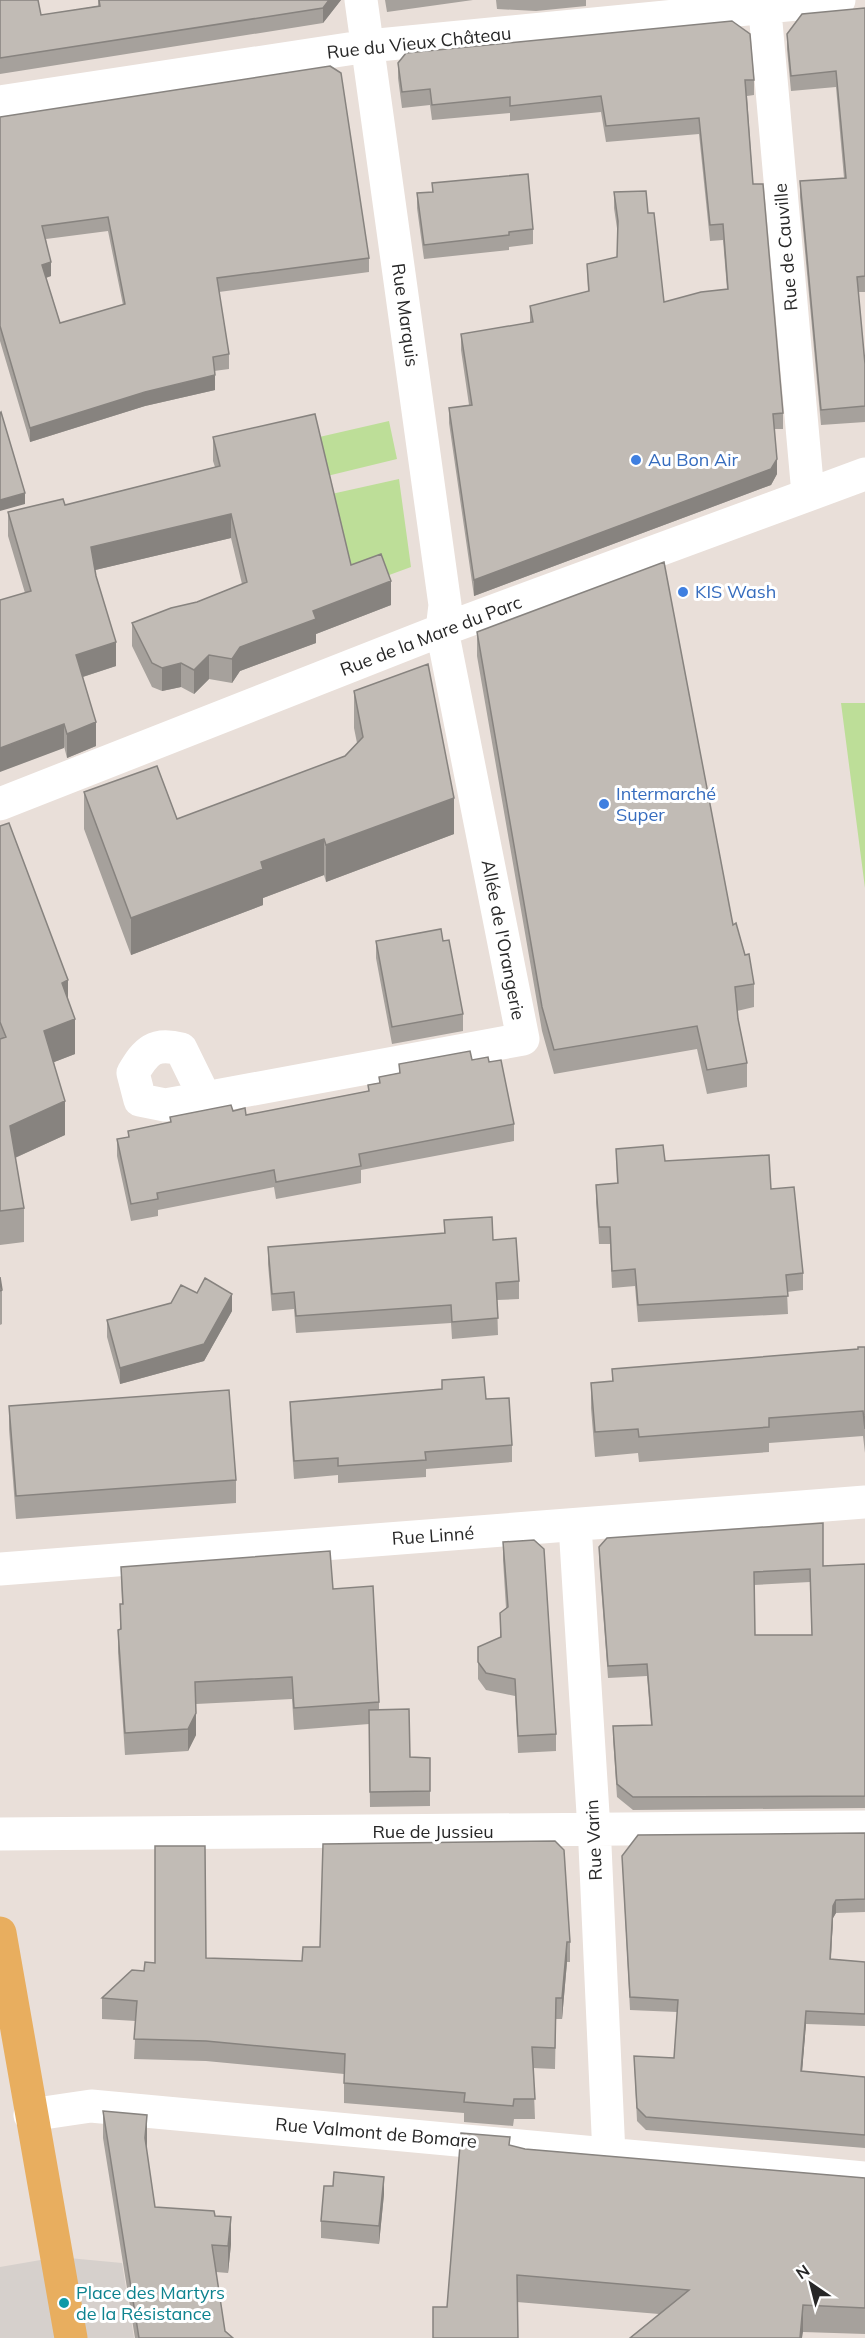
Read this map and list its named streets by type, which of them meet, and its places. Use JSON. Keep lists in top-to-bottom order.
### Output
{
  "streets": {
    "street": [
      "Rue du Vieux Château",
      "Rue de Cauville",
      "Rue Marquis",
      "Rue de la Mare du Parc",
      "Allée de l'Orangerie",
      "Rue Linné",
      "Rue de Jussieu",
      "Rue Varin",
      "Rue Valmont de Bomare"
    ]
  },
  "crossings": [
    ["Rue du Vieux Château", "Rue de Cauville"],
    ["Rue du Vieux Château", "Rue Marquis"],
    ["Rue de Cauville", "Rue de la Mare du Parc"],
    ["Rue Marquis", "Rue de la Mare du Parc"],
    ["Rue Marquis", "Allée de l'Orangerie"],
    ["Rue de la Mare du Parc", "Allée de l'Orangerie"],
    ["Rue Linné", "Rue Varin"],
    ["Rue de Jussieu", "Rue Varin"],
    ["Rue Varin", "Rue Valmont de Bomare"]
  ],
  "places": [
    "Au Bon Air",
    "KIS Wash",
    "Intermarché Super",
    "Place des Martyrs de la Résistance"
  ],
  "north": "top left"
}
